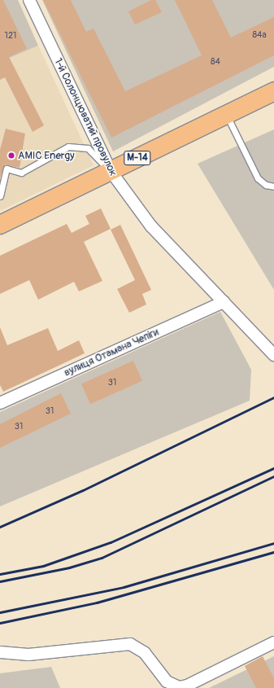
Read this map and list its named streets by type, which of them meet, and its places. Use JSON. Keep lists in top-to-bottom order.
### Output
{
  "streets": {
    "main road": ["М-14"],
    "street": ["1-й Солонцюватий провулок", "вулиця Отамана Чепіги"]
  },
  "crossings": [
    ["1-й Солонцюватий провулок", "М-14"],
    ["1-й Солонцюватий провулок", "вулиця Отамана Чепіги"]
  ],
  "places": ["AMIC Energy"],
  "house_numbers": [
    "84а",
    "121",
    "84",
    "31",
    "31",
    "31"
  ]
}
